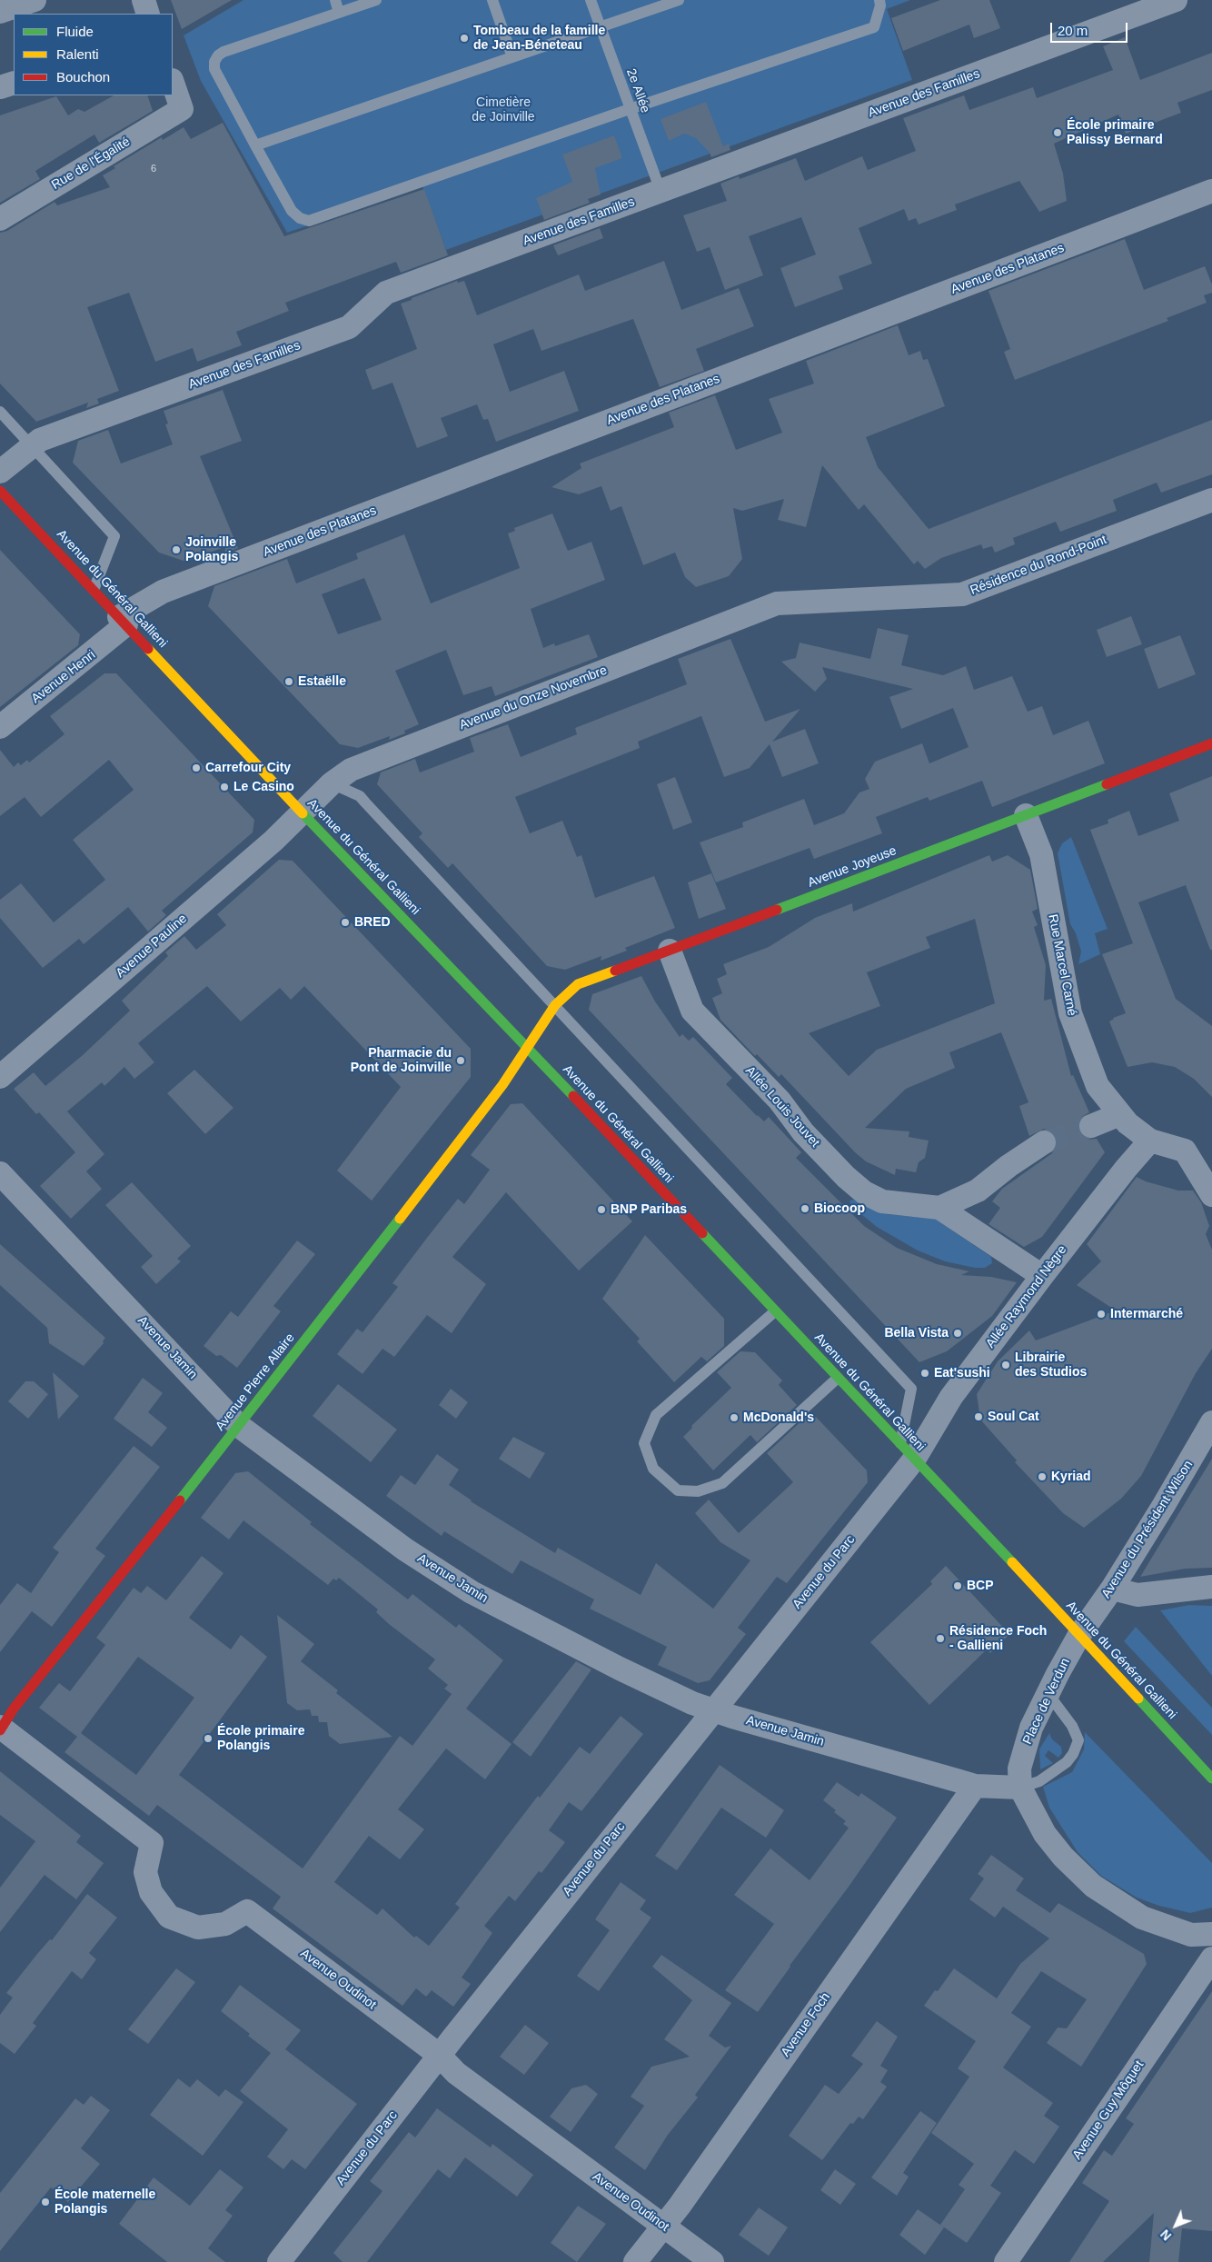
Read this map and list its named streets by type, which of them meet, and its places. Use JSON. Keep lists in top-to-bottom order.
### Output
{
  "streets": {
    "main road": ["Avenue du Général Gallieni", "Avenue Joyeuse", "Avenue Pierre Allaire"],
    "street": [
      "Avenue des Familles",
      "Rue de l'Égalité",
      "Avenue des Platanes",
      "Résidence du Rond-Point",
      "Avenue Henri",
      "Avenue du Onze Novembre",
      "Avenue Pauline",
      "Rue Marcel Carné",
      "Allée Louis Jouvet",
      "Allée Raymond Nègre",
      "Avenue Jamin",
      "Avenue du Président Wilson",
      "Avenue du Parc",
      "Place de Verdun",
      "Avenue Oudinot",
      "Avenue Foch",
      "Avenue Guy Môquet"
    ],
    "lane": ["2e Allée"]
  },
  "crossings": [
    ["2e Allée", "Avenue des Familles"],
    ["Avenue des Platanes", "Avenue du Général Gallieni"],
    ["Avenue des Platanes", "Avenue Henri"],
    ["Résidence du Rond-Point", "Avenue du Onze Novembre"],
    ["Avenue du Général Gallieni", "Avenue Henri"],
    ["Avenue du Général Gallieni", "Avenue du Onze Novembre"],
    ["Avenue du Général Gallieni", "Avenue Joyeuse"],
    ["Avenue du Général Gallieni", "Avenue Pauline"],
    ["Avenue du Général Gallieni", "Allée Raymond Nègre"],
    ["Avenue du Général Gallieni", "Avenue Pierre Allaire"],
    ["Avenue du Général Gallieni", "Avenue du Président Wilson"],
    ["Avenue du Général Gallieni", "Avenue du Parc"],
    ["Avenue du Général Gallieni", "Place de Verdun"],
    ["Avenue du Onze Novembre", "Avenue Pauline"],
    ["Avenue Joyeuse", "Rue Marcel Carné"],
    ["Avenue Joyeuse", "Allée Louis Jouvet"],
    ["Avenue Joyeuse", "Avenue Pierre Allaire"],
    ["Rue Marcel Carné", "Allée Raymond Nègre"],
    ["Allée Louis Jouvet", "Allée Raymond Nègre"],
    ["Allée Raymond Nègre", "Avenue du Parc"],
    ["Avenue Jamin", "Avenue Pierre Allaire"],
    ["Avenue Jamin", "Avenue du Parc"],
    ["Avenue Jamin", "Place de Verdun"],
    ["Avenue Jamin", "Avenue Foch"],
    ["Avenue Pierre Allaire", "Avenue Oudinot"],
    ["Avenue du Président Wilson", "Place de Verdun"],
    ["Avenue du Parc", "Avenue Oudinot"],
    ["Avenue Oudinot", "Avenue Foch"]
  ],
  "parks": ["Cimetière de Joinville"],
  "places": [
    "Tombeau de la famille de Jean-Béneteau",
    "École primaire Palissy Bernard",
    "Joinville Polangis",
    "Estaëlle",
    "Carrefour City",
    "Le Casino",
    "BRED",
    "Pharmacie du Pont de Joinville",
    "Biocoop",
    "BNP Paribas",
    "Intermarché",
    "Bella Vista",
    "Librairie des Studios",
    "Eat'sushi",
    "Soul Cat",
    "McDonald's",
    "Kyriad",
    "BCP",
    "Résidence Foch - Gallieni",
    "École primaire Polangis",
    "École maternelle Polangis"
  ],
  "house_numbers": ["6"],
  "legend": ["Fluide", "Ralenti", "Bouchon"],
  "scale_bar": "20 m",
  "north": "bottom left"
}
